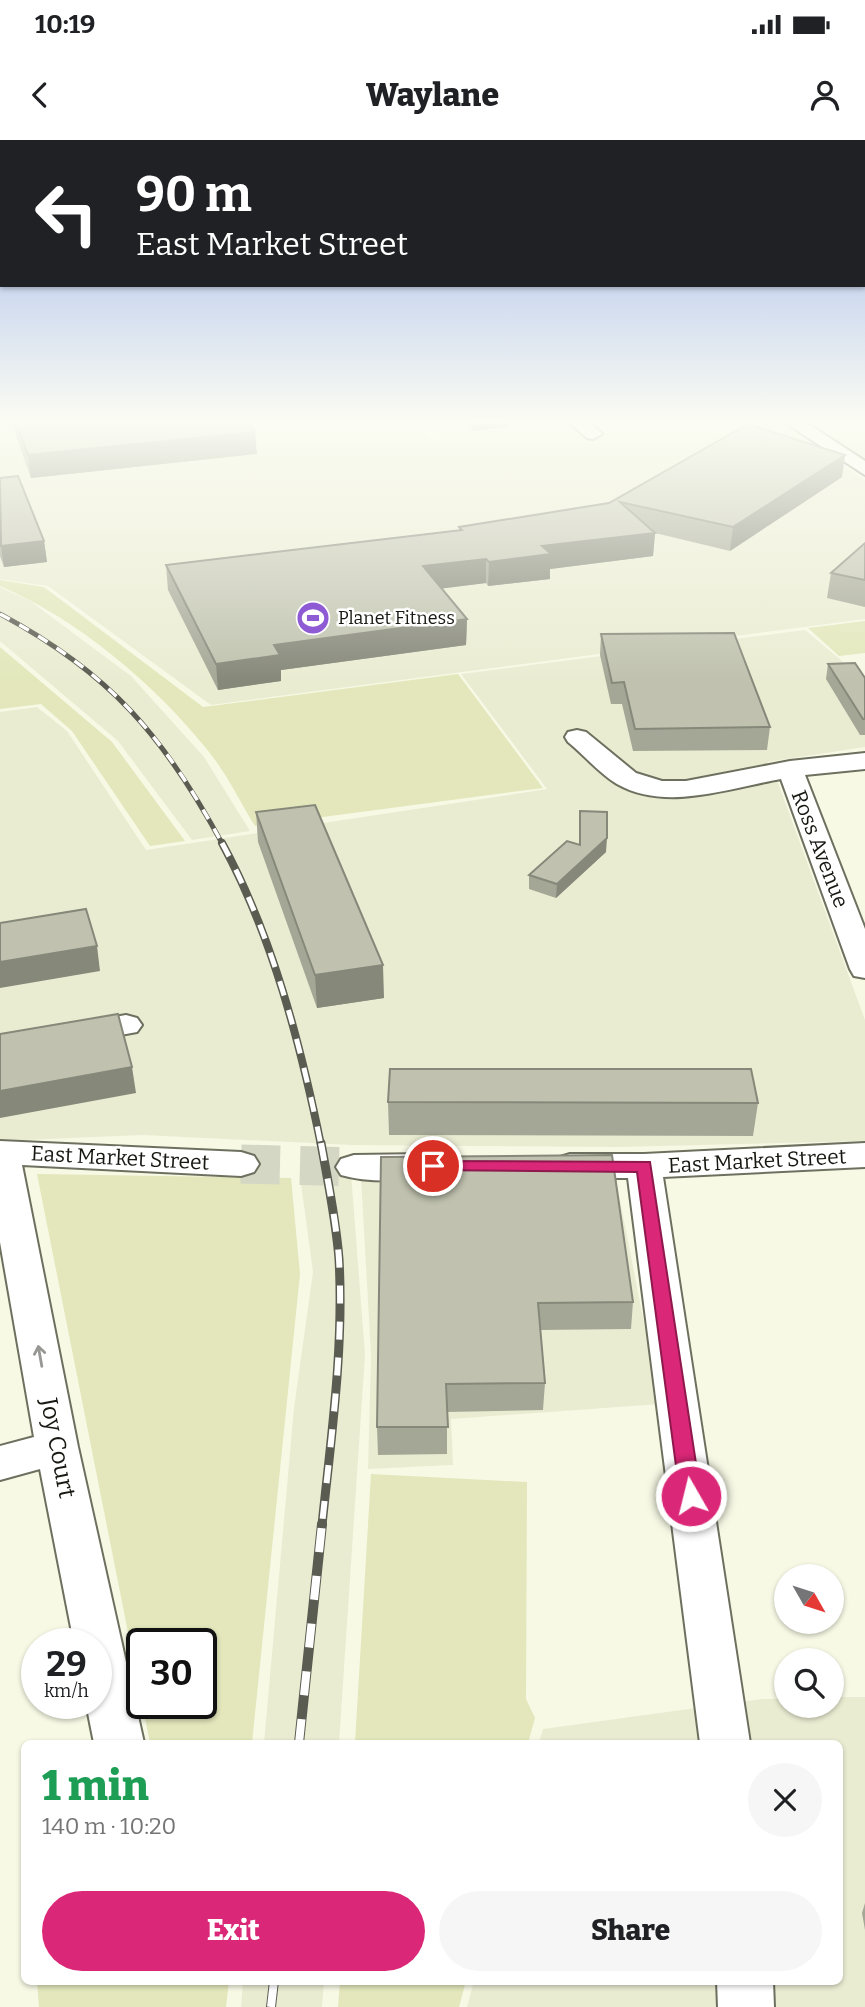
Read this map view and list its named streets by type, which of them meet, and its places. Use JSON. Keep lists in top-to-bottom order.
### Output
{
  "streets": {
    "street": ["Ross Avenue", "East Market Street", "Joy Court"]
  },
  "crossings": [
    ["East Market Street", "Joy Court"]
  ],
  "one_way": ["Joy Court"],
  "places": {
    "sports": ["Planet Fitness"]
  },
  "north": "bottom right",
  "page": {
    "status": "10:19",
    "header": "Waylane",
    "turn": ["90 m", "East Market Street"],
    "speed": "29 km/h",
    "limit": "30",
    "heading": ["1 min", "140 m · 10:20"],
    "buttons": ["Exit", "Share"]
  }
}
